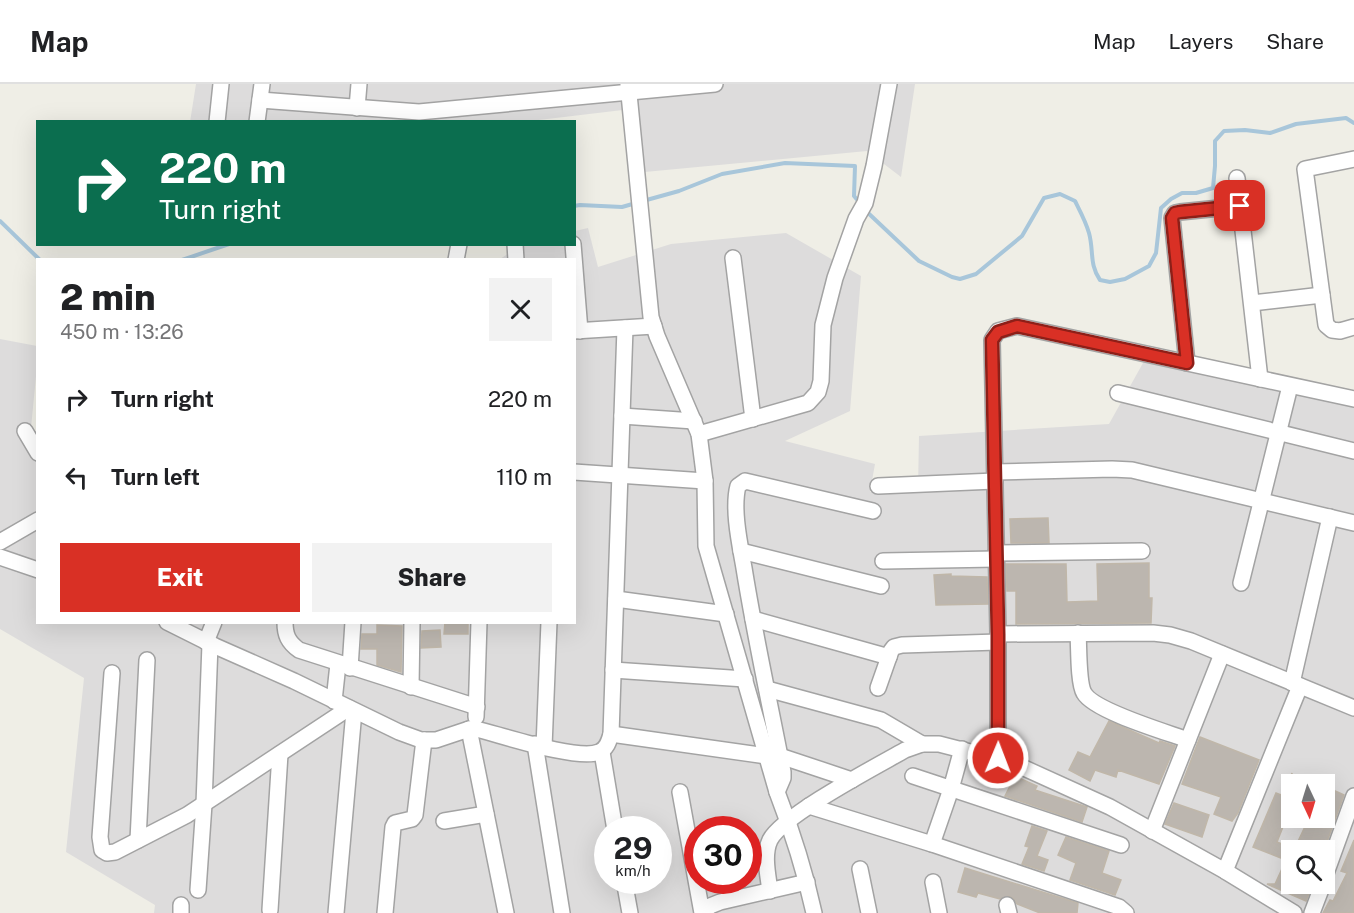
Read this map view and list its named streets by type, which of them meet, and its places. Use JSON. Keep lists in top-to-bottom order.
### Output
{
  "north": "bottom",
  "page": {
    "header": "Map",
    "nav": ["Map", "Layers", "Share"],
    "turn": ["220 m", "Turn right"],
    "heading": ["2 min", "450 m · 13:26"],
    "list": [
      {
        "name": "Turn right",
        "value": "220 m"
      },
      {
        "name": "Turn left",
        "value": "110 m"
      }
    ],
    "buttons": ["Exit", "Share"],
    "speed": "29 km/h",
    "limit": "30"
  }
}
